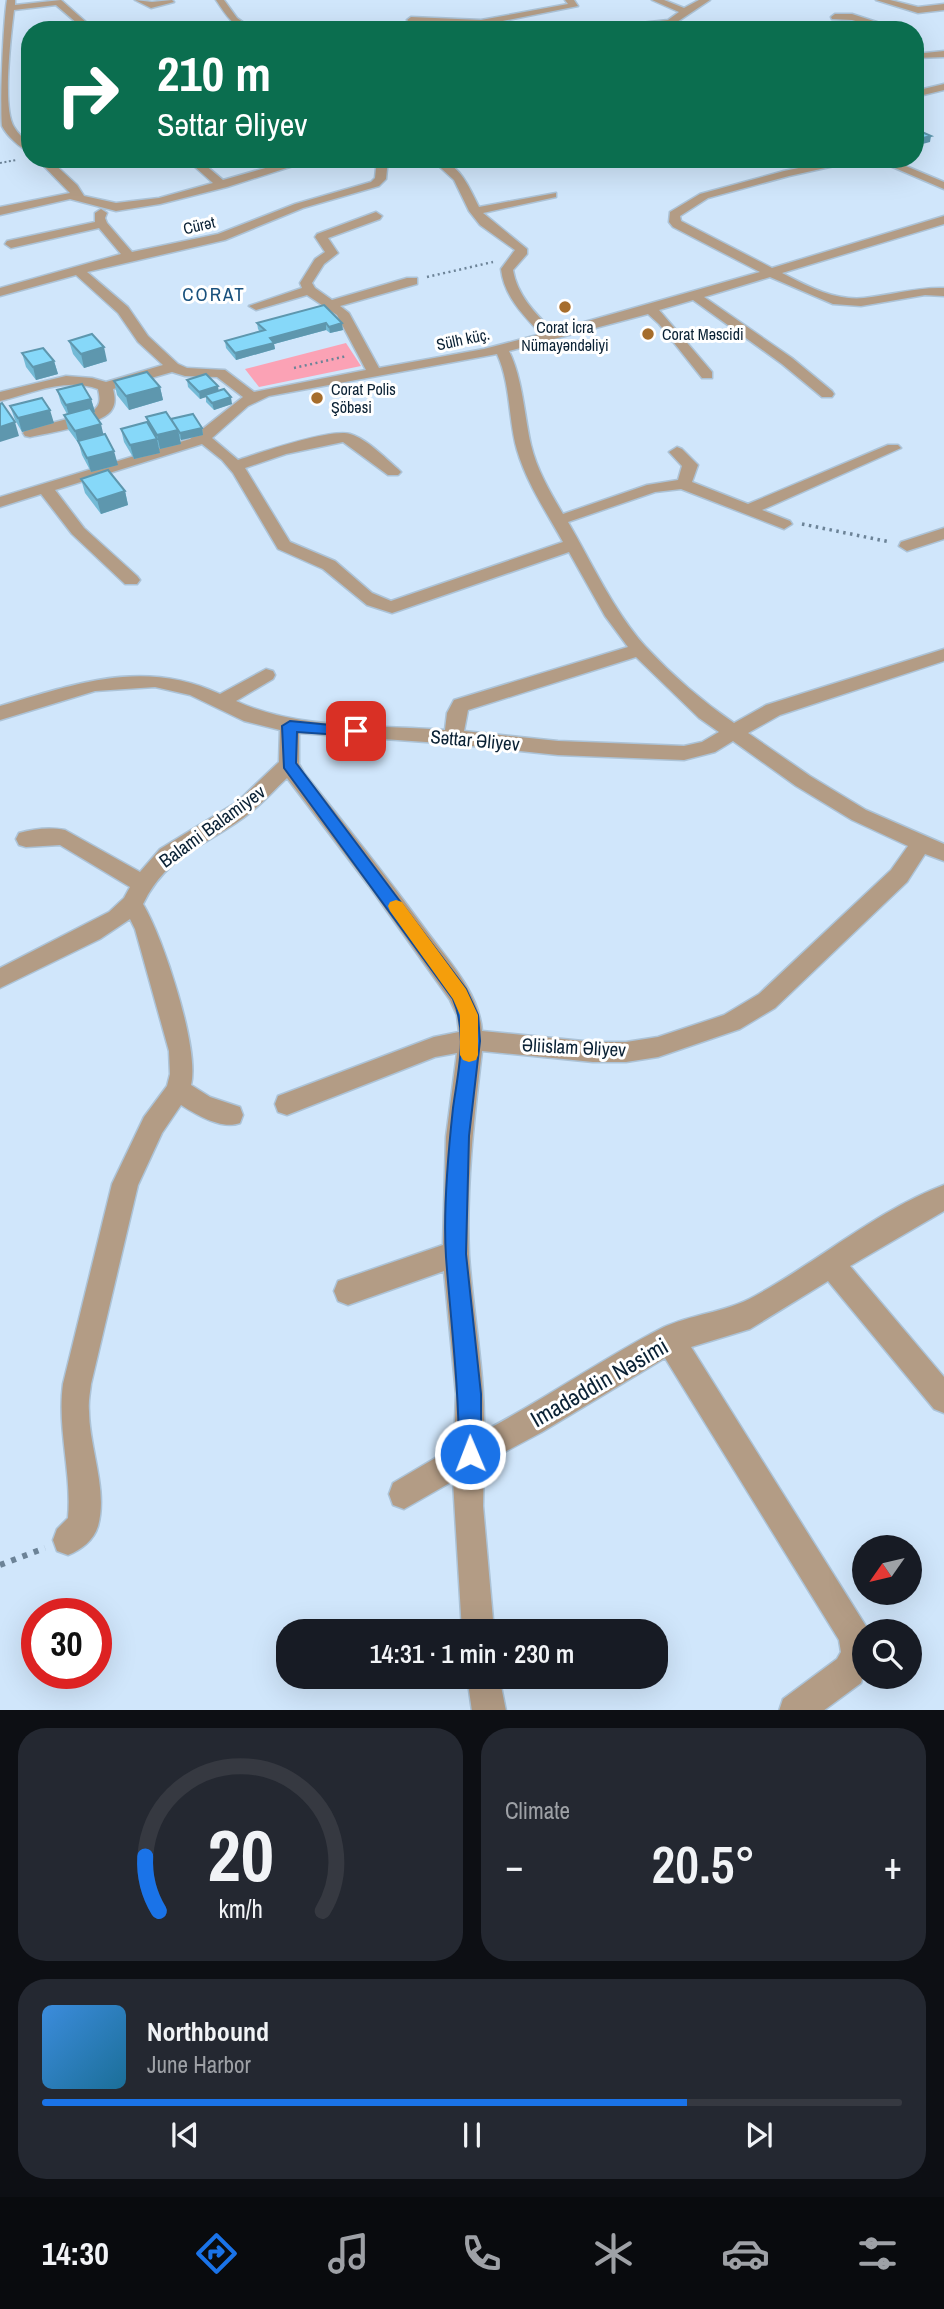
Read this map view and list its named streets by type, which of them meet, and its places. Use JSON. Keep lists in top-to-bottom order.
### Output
{
  "streets": {
    "street": [
      "Cürət",
      "Sülh küç.",
      "Səttar Əliyev",
      "Balami Balamiyev",
      "Əliislam Əliyev",
      "Imadəddin Nəsimi"
    ]
  },
  "districts": ["CORAT"],
  "places": ["Corat İcra Nümayəndəliyi", "Corat Məscidi", "Corat Polis Şöbəsi"],
  "north": "bottom left",
  "page": {
    "turn": ["210 m", "Səttar Əliyev"],
    "limit": "30",
    "trip": "14:31 · 1 min · 230 m",
    "tile": "Climate",
    "heat": ["−", "20.5°", "+"],
    "song": ["Northbound", "June Harbor"],
    "tabs": "14:30",
    "gauge": ["20", "km/h"]
  }
}
